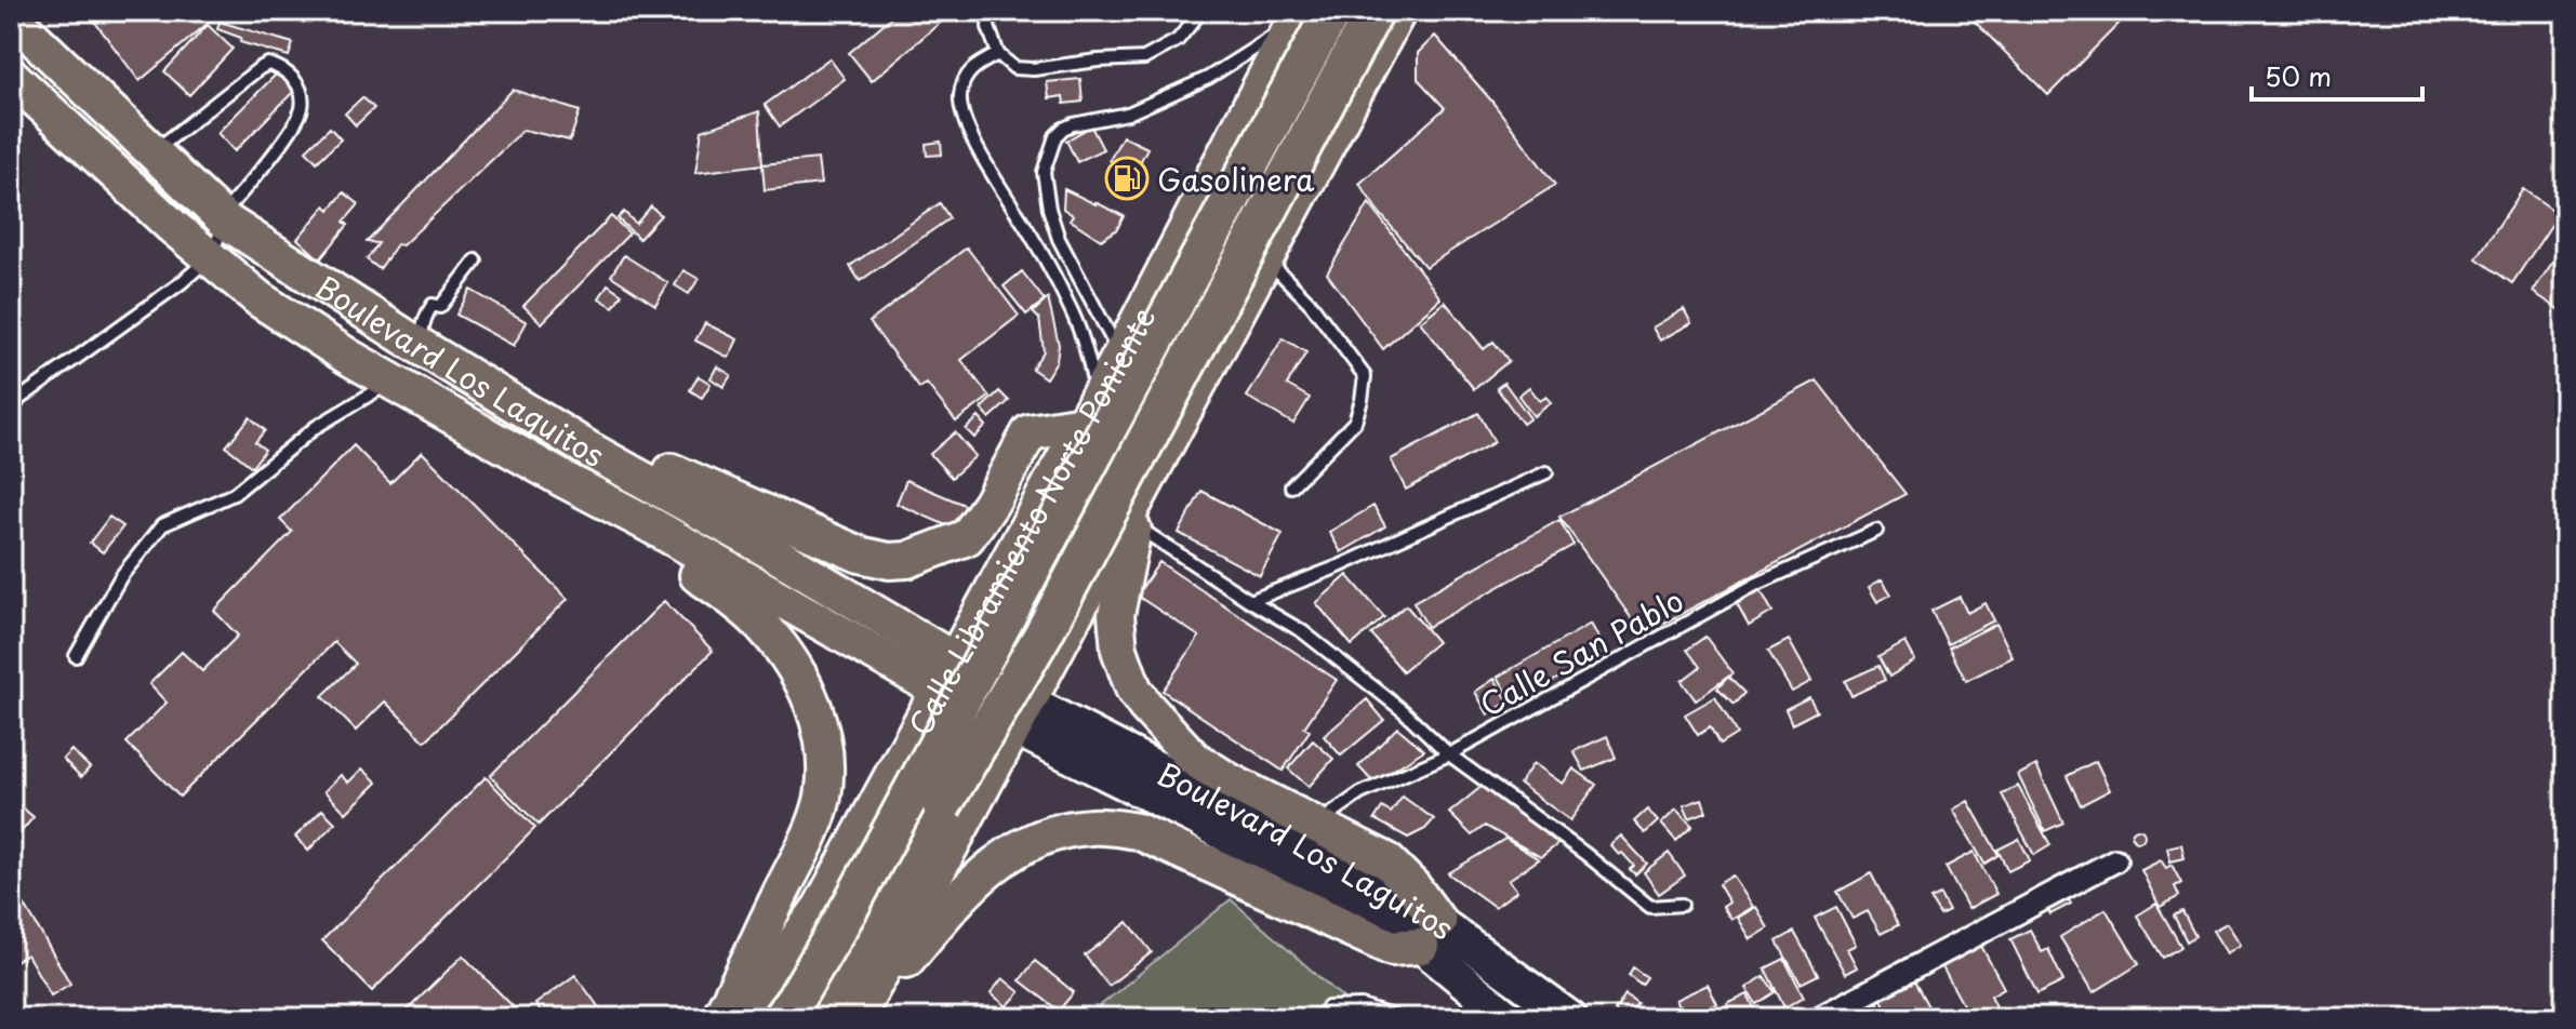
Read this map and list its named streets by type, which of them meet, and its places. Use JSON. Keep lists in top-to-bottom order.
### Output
{
  "streets": {
    "highway": ["Calle Libramiento Norte Poniente"],
    "main road": ["Boulevard Los Laguitos"],
    "lane": ["Calle San Pablo"]
  },
  "crossings": [
    ["Boulevard Los Laguitos", "Calle Libramiento Norte Poniente"]
  ],
  "places": {
    "fuel station": ["Gasolinera"]
  },
  "scale_bar": "50 m"
}
